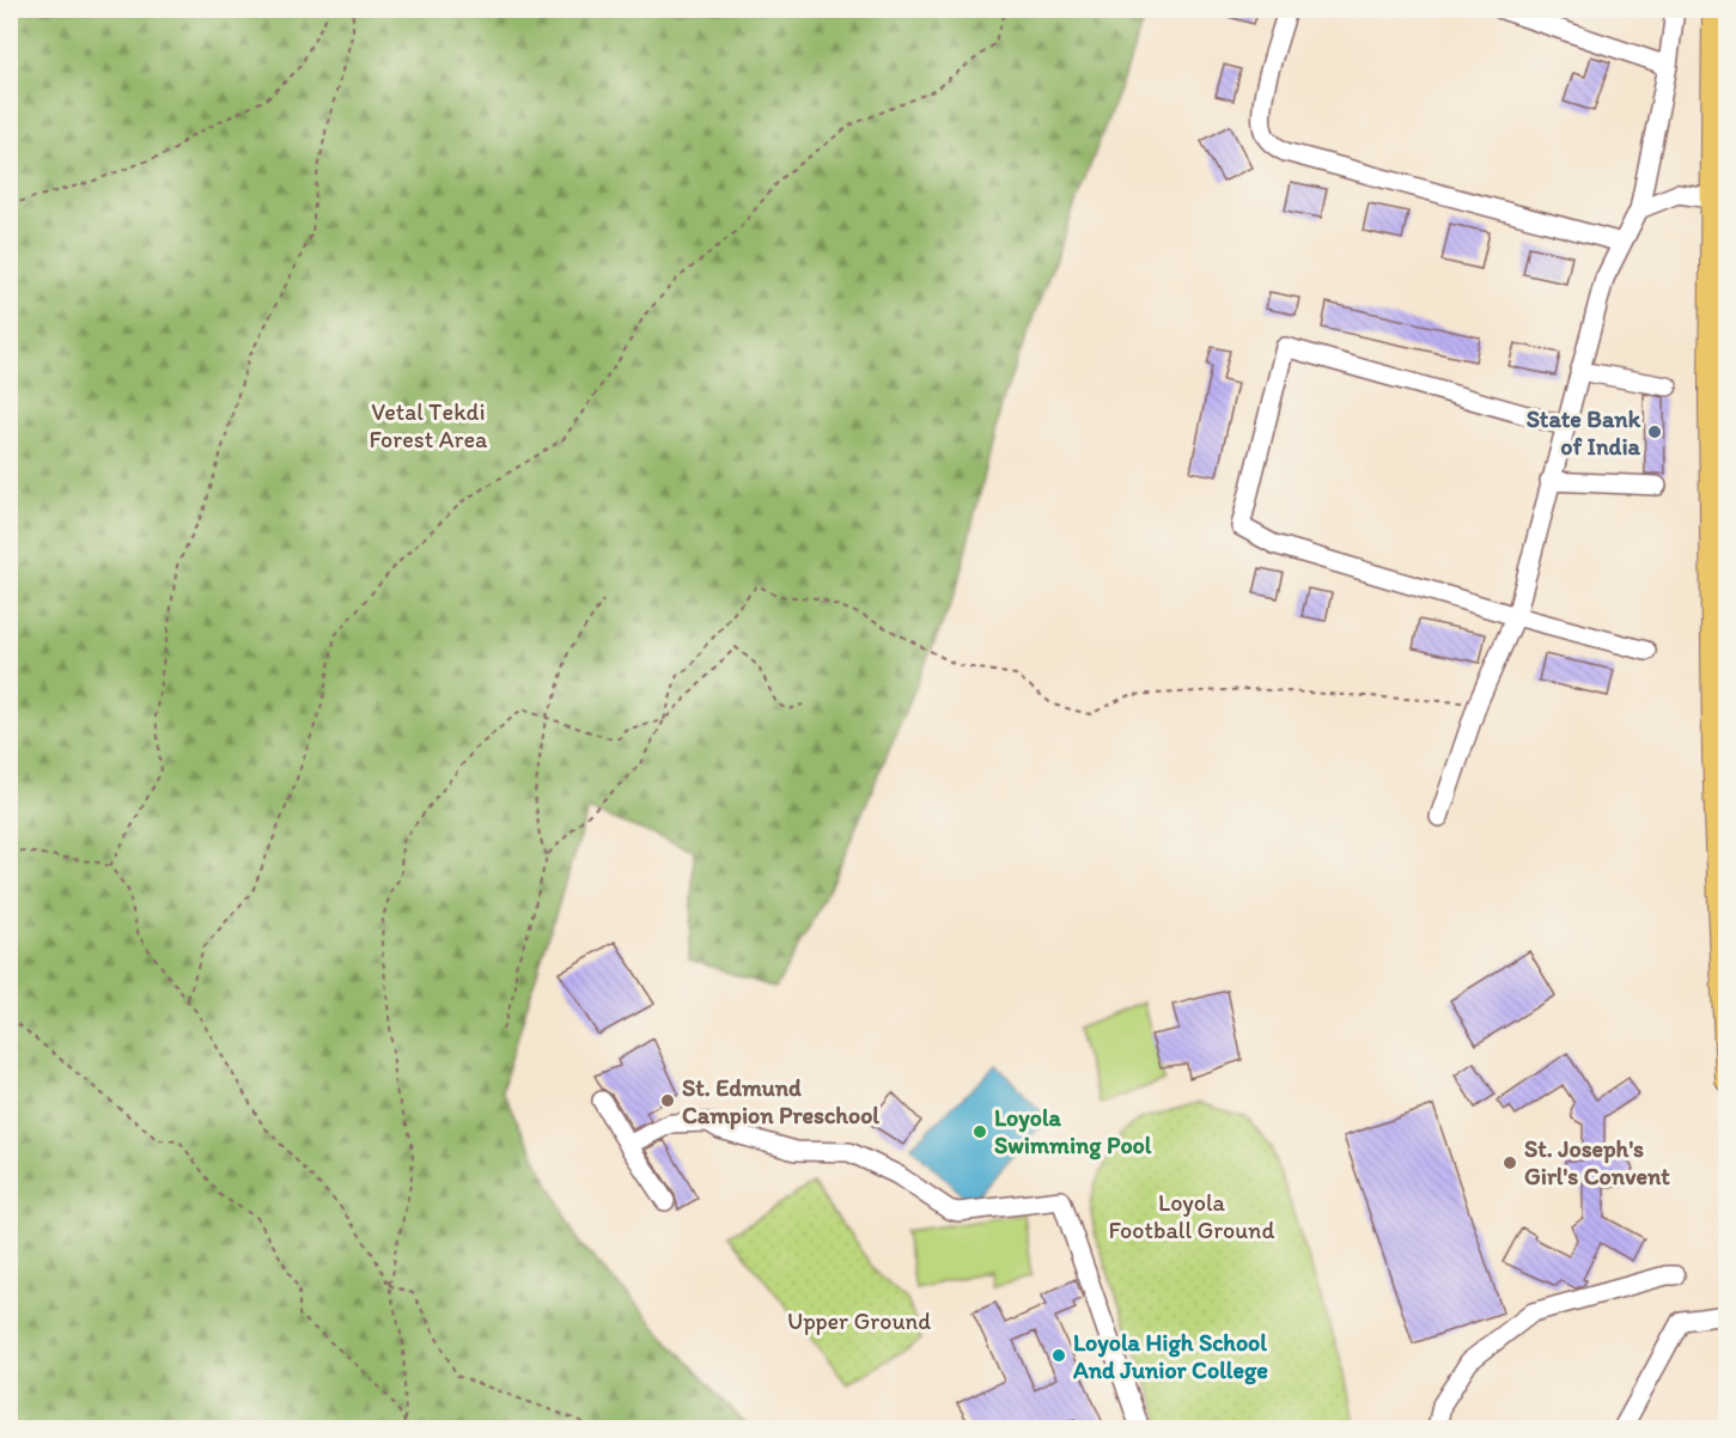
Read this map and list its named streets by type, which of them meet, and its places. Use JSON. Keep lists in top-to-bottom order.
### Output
{
  "parks": ["Vetal Tekdi Forest Area", "Loyola Football Ground", "Upper Ground"],
  "places": [
    "State Bank of India",
    "St. Edmund Campion Preschool",
    "Loyola Swimming Pool",
    "St. Joseph's Girl's Convent",
    "Loyola High School And Junior College"
  ]
}
